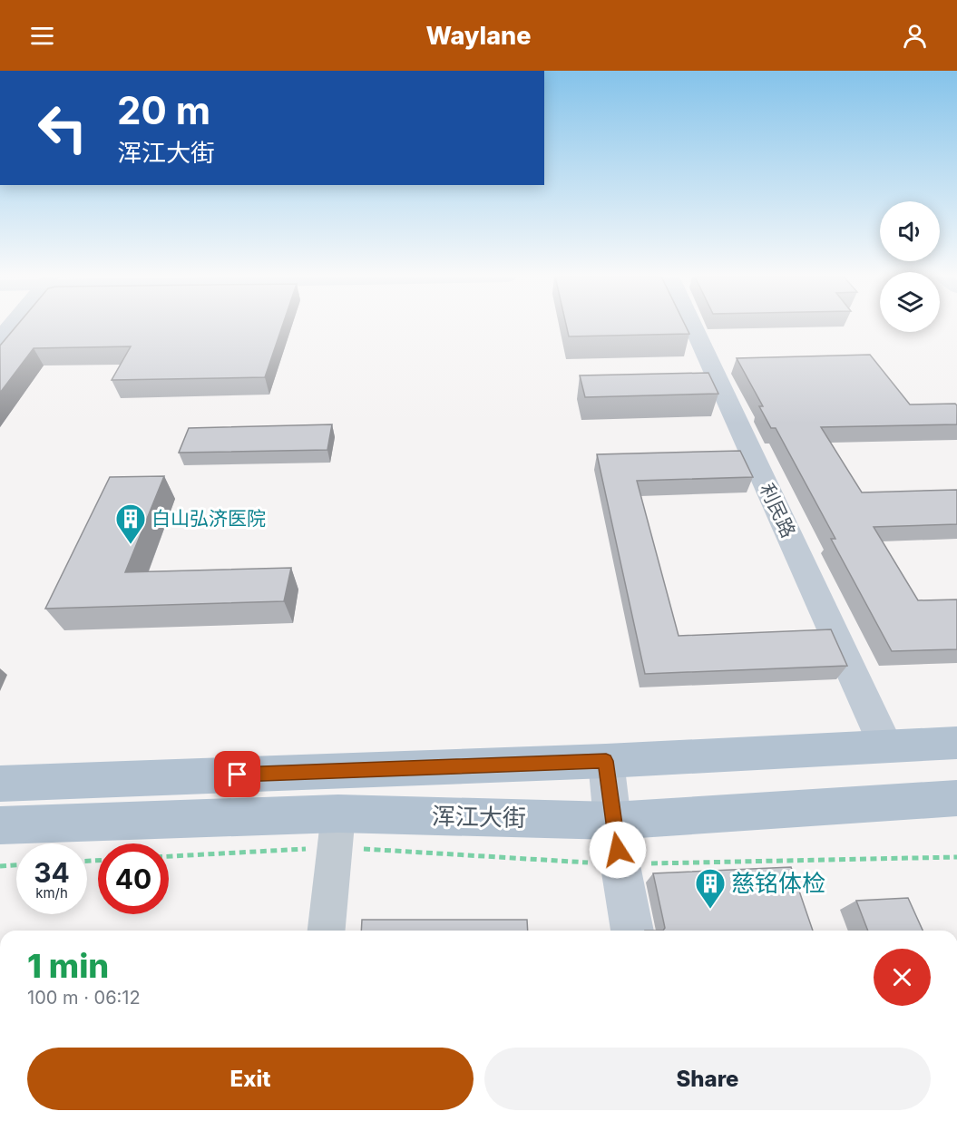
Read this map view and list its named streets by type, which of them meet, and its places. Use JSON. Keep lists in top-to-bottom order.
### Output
{
  "streets": {
    "main road": ["浑江大街"],
    "street": ["利民路"]
  },
  "places": {
    "building": ["白山弘济医院", "慈铭体检"]
  },
  "page": {
    "header": "Waylane",
    "turn": ["20 m", "浑江大街"],
    "speed": "34 km/h",
    "limit": "40",
    "heading": ["1 min", "100 m · 06:12"],
    "buttons": ["Exit", "Share"]
  }
}
